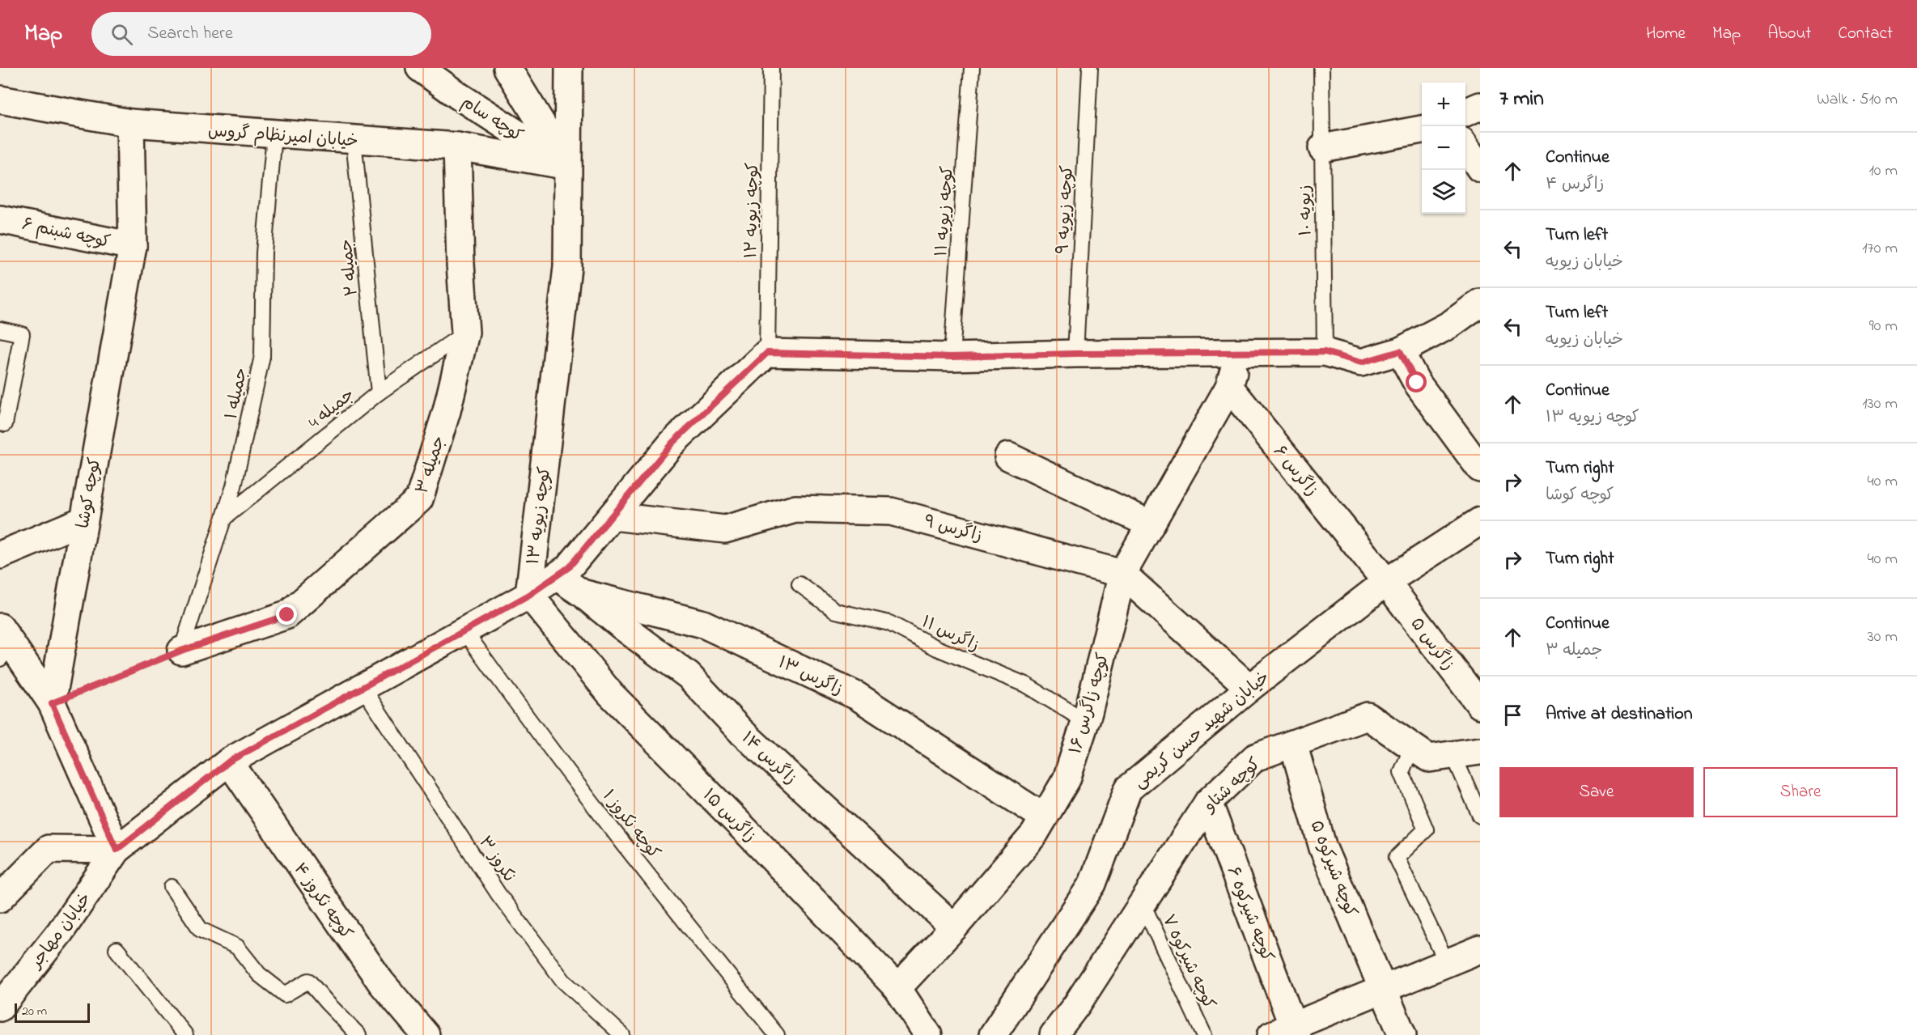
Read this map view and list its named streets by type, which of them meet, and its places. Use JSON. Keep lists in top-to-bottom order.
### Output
{
  "streets": {
    "street": [
      "کوچه سام",
      "خیابان امیرنظام گروس",
      "کوچه شبنم ۶",
      "جمیله ۳",
      "زاگرس ۶",
      "کوچه کوشا",
      "کوچه زیویه ۱۳",
      "زاگرس ۹",
      "زاگرس ۵",
      "زاگرس ۱۳",
      "کوچه زاگرس ۱۶",
      "خیابان شهید حسن کریمی",
      "زاگرس ۱۴",
      "کوچه شتاو",
      "زاگرس ۱۵",
      "کوچه شیرکوه ۵",
      "کوچه نکروز ۴",
      "کوچه شیرکوه ۶",
      "خیابان مهاجر"
    ],
    "lane": [
      "کوچه زیویه ۹",
      "کوچه زیویه ۱۲",
      "زیویه ۱۰",
      "کوچه زیویه ۱۱",
      "جمیله ۲",
      "جمیله ۱",
      "جمیله 4",
      "زاگرس ۱۱",
      "کوچه نکروز ۱",
      "نکروز ۳",
      "کوچه شیرکوه ۷"
    ]
  },
  "crossings": [
    ["کوچه سام", "خیابان امیرنظام گروس"],
    ["کوچه سام", "کوچه زیویه ۱۳"],
    ["خیابان امیرنظام گروس", "جمیله ۲"],
    ["خیابان امیرنظام گروس", "جمیله ۱"],
    ["خیابان امیرنظام گروس", "جمیله ۳"],
    ["خیابان امیرنظام گروس", "کوچه کوشا"],
    ["خیابان امیرنظام گروس", "کوچه زیویه ۱۳"],
    ["کوچه شبنم ۶", "کوچه کوشا"],
    ["جمیله ۲", "جمیله 4"],
    ["جمیله ۱", "جمیله 4"],
    ["جمیله ۱", "جمیله ۳"],
    ["جمیله 4", "جمیله ۳"],
    ["زاگرس ۶", "زاگرس ۵"],
    ["زاگرس ۶", "کوچه زاگرس ۱۶"],
    ["زاگرس ۶", "خیابان شهید حسن کریمی"],
    ["کوچه زیویه ۱۳", "زاگرس ۱۵"],
    ["زاگرس ۹", "کوچه زاگرس ۱۶"],
    ["زاگرس ۹", "خیابان شهید حسن کریمی"],
    ["زاگرس ۱۱", "کوچه زاگرس ۱۶"],
    ["زاگرس ۵", "خیابان شهید حسن کریمی"],
    ["زاگرس ۱۳", "کوچه زاگرس ۱۶"],
    ["زاگرس ۱۳", "زاگرس ۱۴"],
    ["کوچه زاگرس ۱۶", "زاگرس ۱۴"],
    ["کوچه زاگرس ۱۶", "زاگرس ۱۵"],
    ["کوچه شتاو", "کوچه شیرکوه ۵"],
    ["کوچه شتاو", "کوچه شیرکوه ۶"],
    ["کوچه شتاو", "کوچه شیرکوه ۷"]
  ],
  "scale_bar": "20 m",
  "page": {
    "header": "Map",
    "search": "Search here",
    "nav": [
      "Home",
      "Map",
      "About",
      "Contact"
    ],
    "heading": ["7 min", "Walk · 510 m"],
    "map_buttons": ["+", "−"],
    "list": [
      ["Continue", "زاگرس ۴", "10 m"],
      ["Turn left", "خیابان زیویه", "170 m"],
      ["Turn left", "خیابان زیویه", "90 m"],
      ["Continue", "کوچه زیویه ۱۳", "130 m"],
      ["Turn right", "کوچه کوشا", "40 m"],
      ["Turn right", "40 m"],
      ["Continue", "جمیله ۳", "30 m"],
      "Arrive at destination"
    ],
    "buttons": ["Save", "Share"],
    "scale": "20 m"
  }
}
